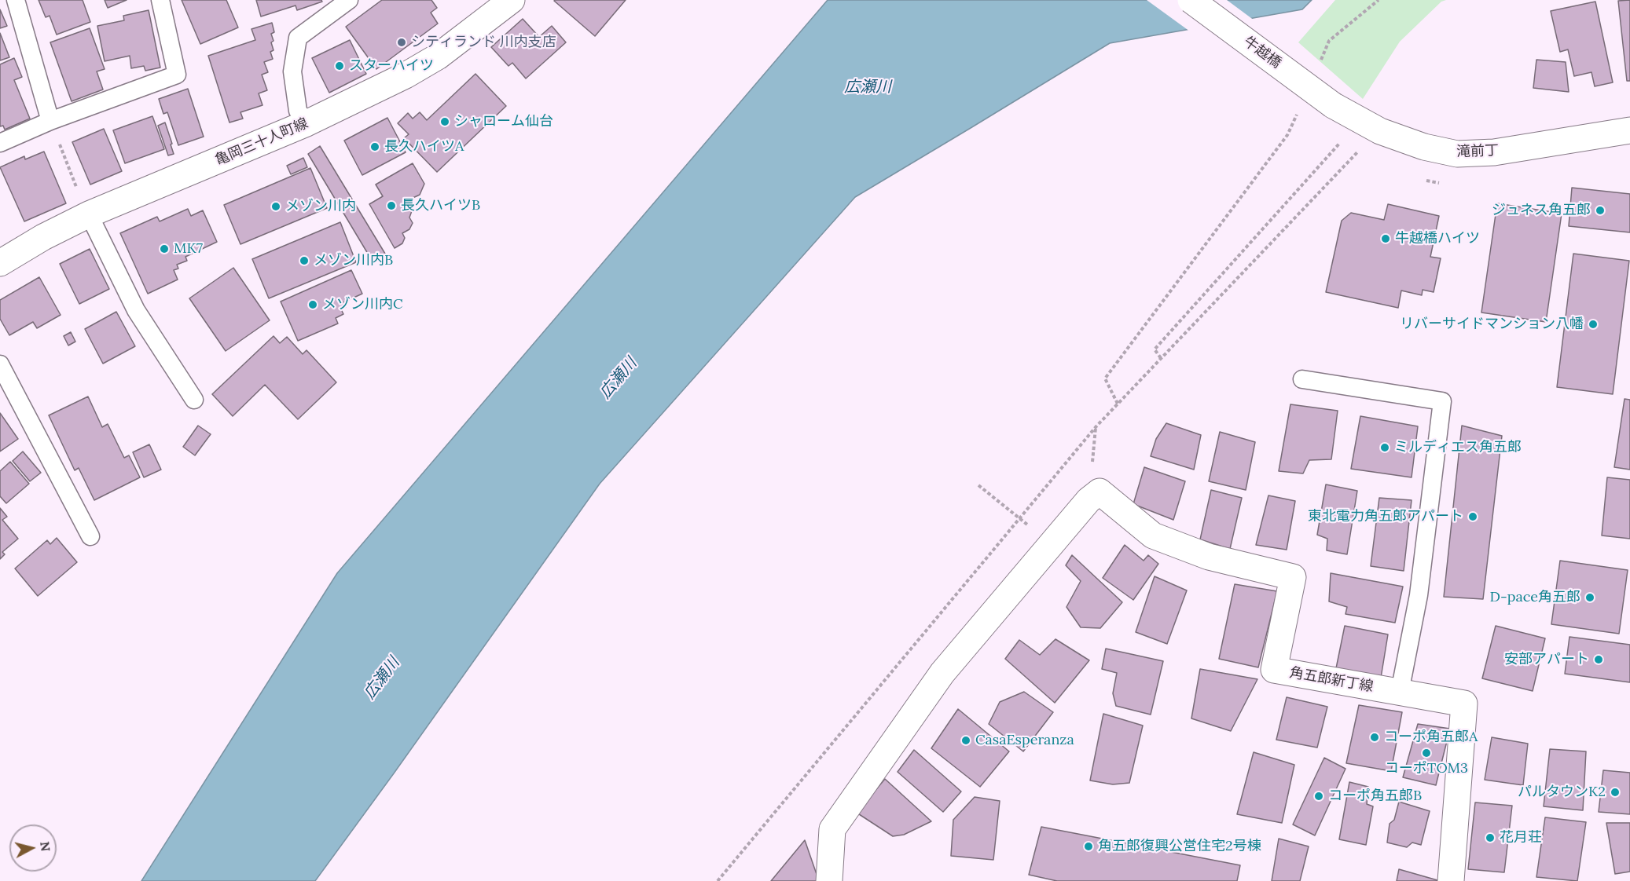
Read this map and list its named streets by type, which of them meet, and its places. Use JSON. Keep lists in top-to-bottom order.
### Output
{
  "streets": {
    "street": [
      "牛越橋",
      "亀岡三十人町線",
      "滝前丁",
      "角五郎新丁線"
    ]
  },
  "crossings": [
    ["牛越橋", "滝前丁"]
  ],
  "water": ["広瀬川"],
  "places": [
    "シティランド 川内支店",
    "スターハイツ",
    "シャローム仙台",
    "長久ハイツA",
    "長久ハイツB",
    "メゾン川内",
    "ジュネス角五郎",
    "牛越橋ハイツ",
    "MK7",
    "メゾン川内B",
    "メゾン川内C",
    "リバーサイドマンション八幡",
    "ミルディエス角五郎",
    "東北電力角五郎アパート",
    "D-pace角五郎",
    "安部アパート",
    "コーポ角五郎A",
    "CasaEsperanza",
    "コーポTOM3",
    "パルタウンK2",
    "コーポ角五郎B",
    "花月荘",
    "角五郎復興公営住宅2号棟"
  ],
  "north": "right"
}
